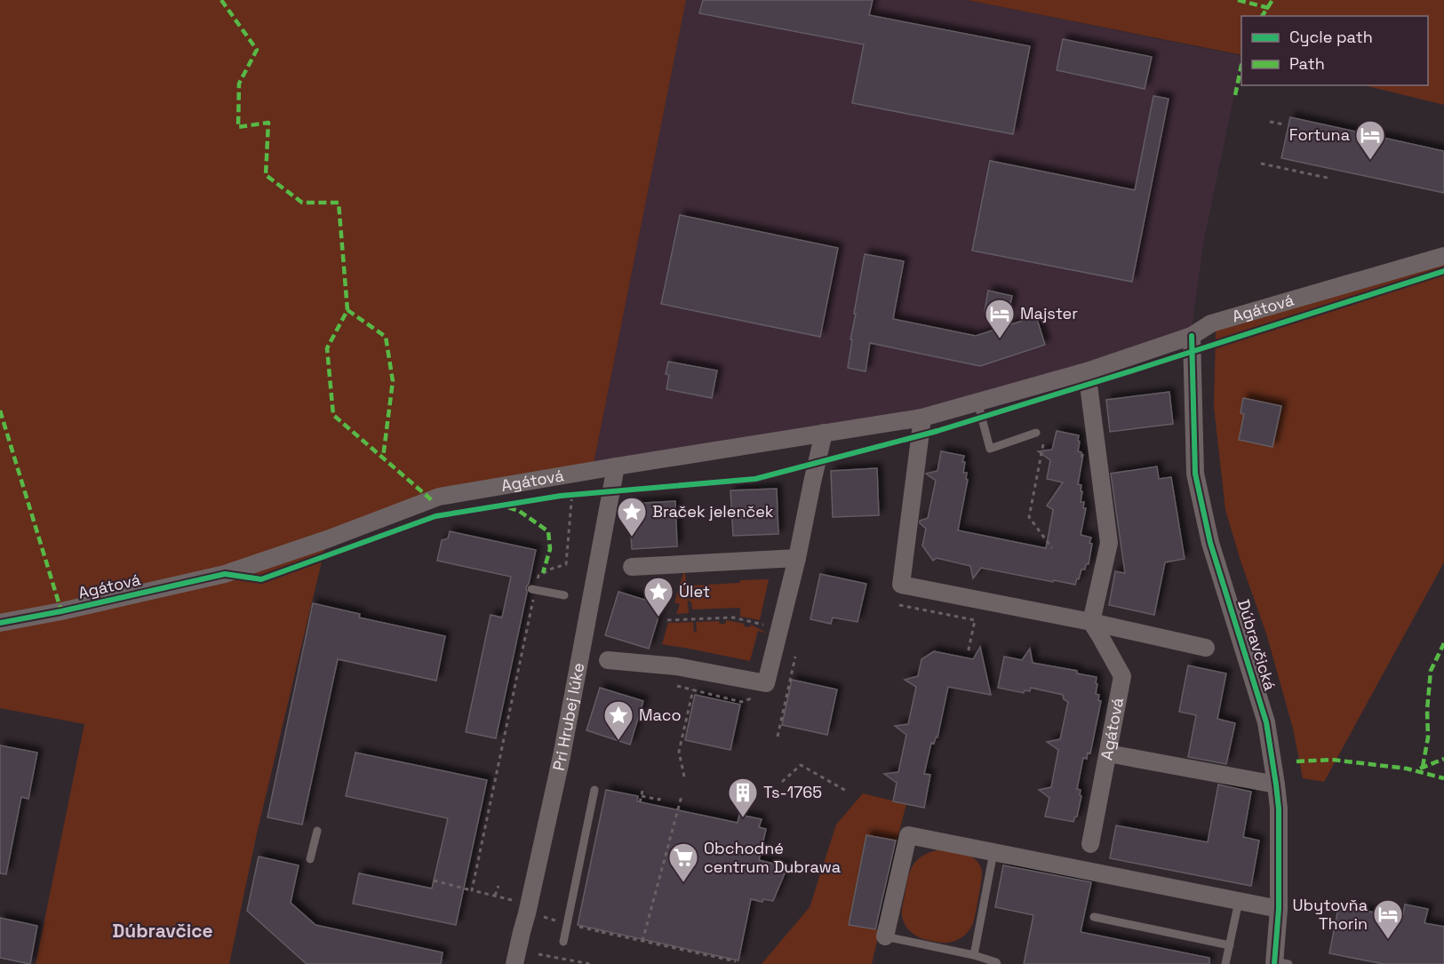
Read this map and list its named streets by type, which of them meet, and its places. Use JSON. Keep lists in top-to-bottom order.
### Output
{
  "streets": {
    "street": ["Agátová", "Dúbravčická", "Pri Hrubej lúke"]
  },
  "crossings": [
    ["Agátová", "Dúbravčická"],
    ["Agátová", "Pri Hrubej lúke"]
  ],
  "districts": ["Dúbravčice"],
  "places": {
    "hotel": ["Fortuna", "Majster", "Ubytovňa Thorin"],
    "place": ["Braček jelenček", "Úlet", "Maco"],
    "building": ["Ts-1765"],
    "supermarket": ["Obchodné centrum Dubrawa"]
  },
  "legend": ["Cycle path", "Path"]
}
